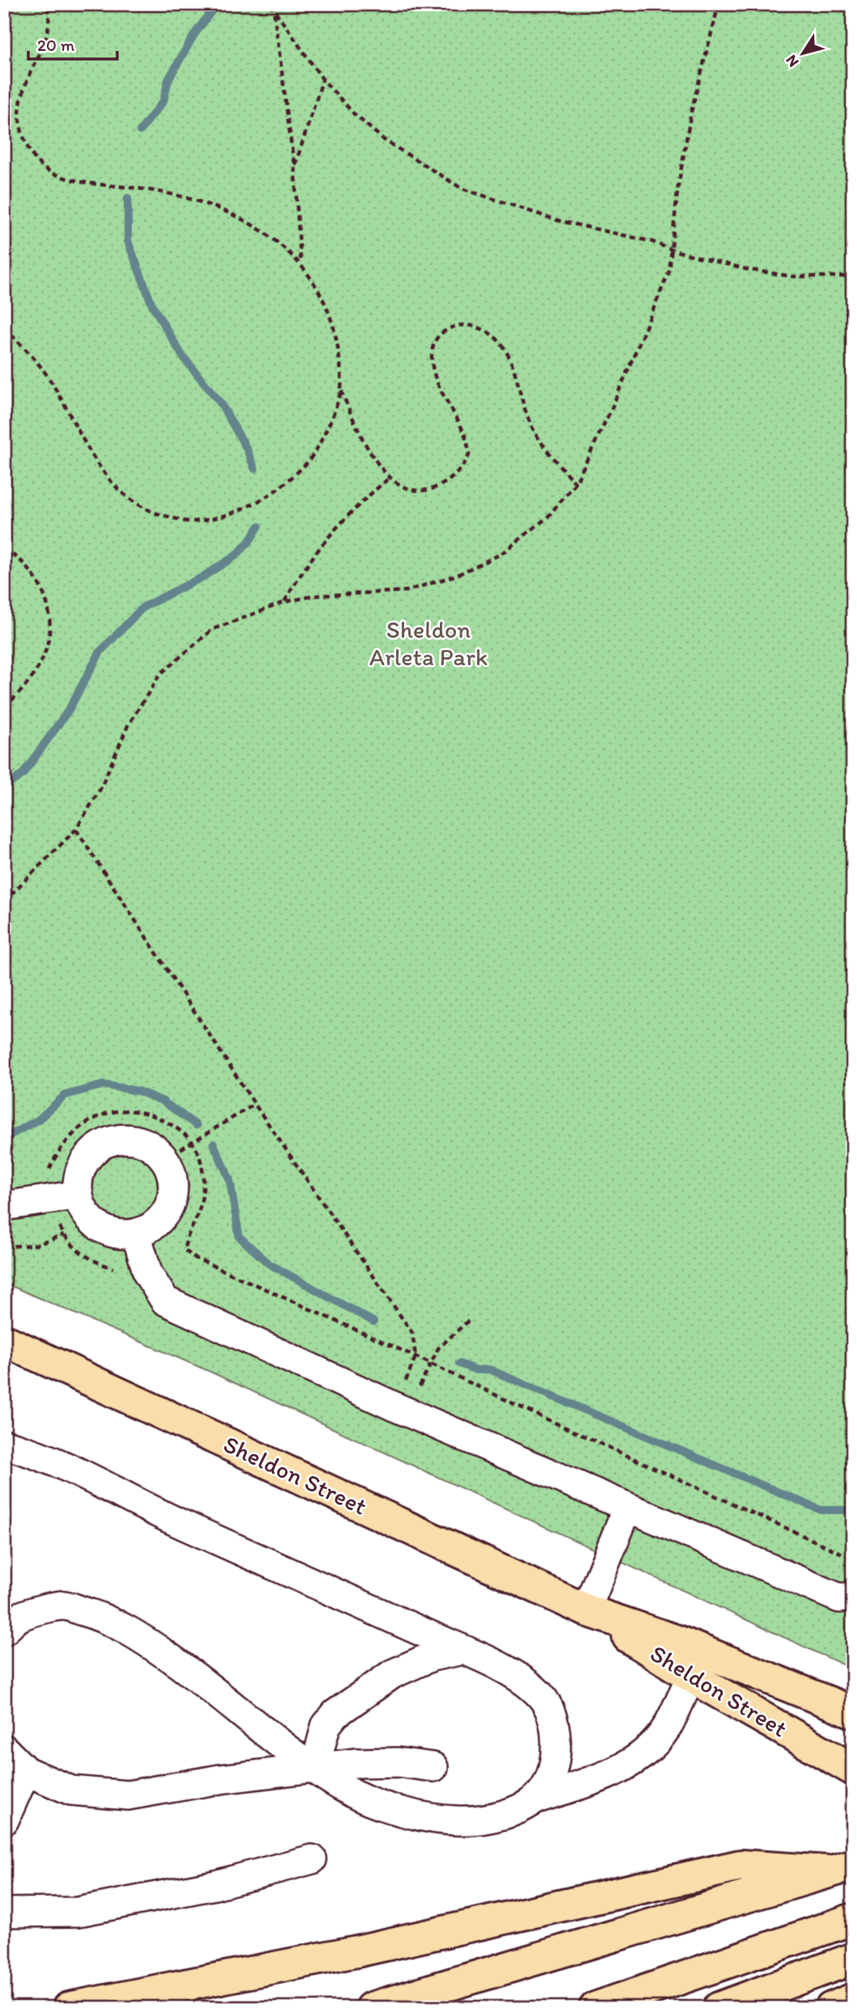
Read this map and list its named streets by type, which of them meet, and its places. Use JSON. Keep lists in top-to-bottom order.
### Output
{
  "streets": {
    "main road": ["Sheldon Street"]
  },
  "parks": ["Sheldon Arleta Park"],
  "scale_bar": "20 m",
  "north": "bottom left"
}
